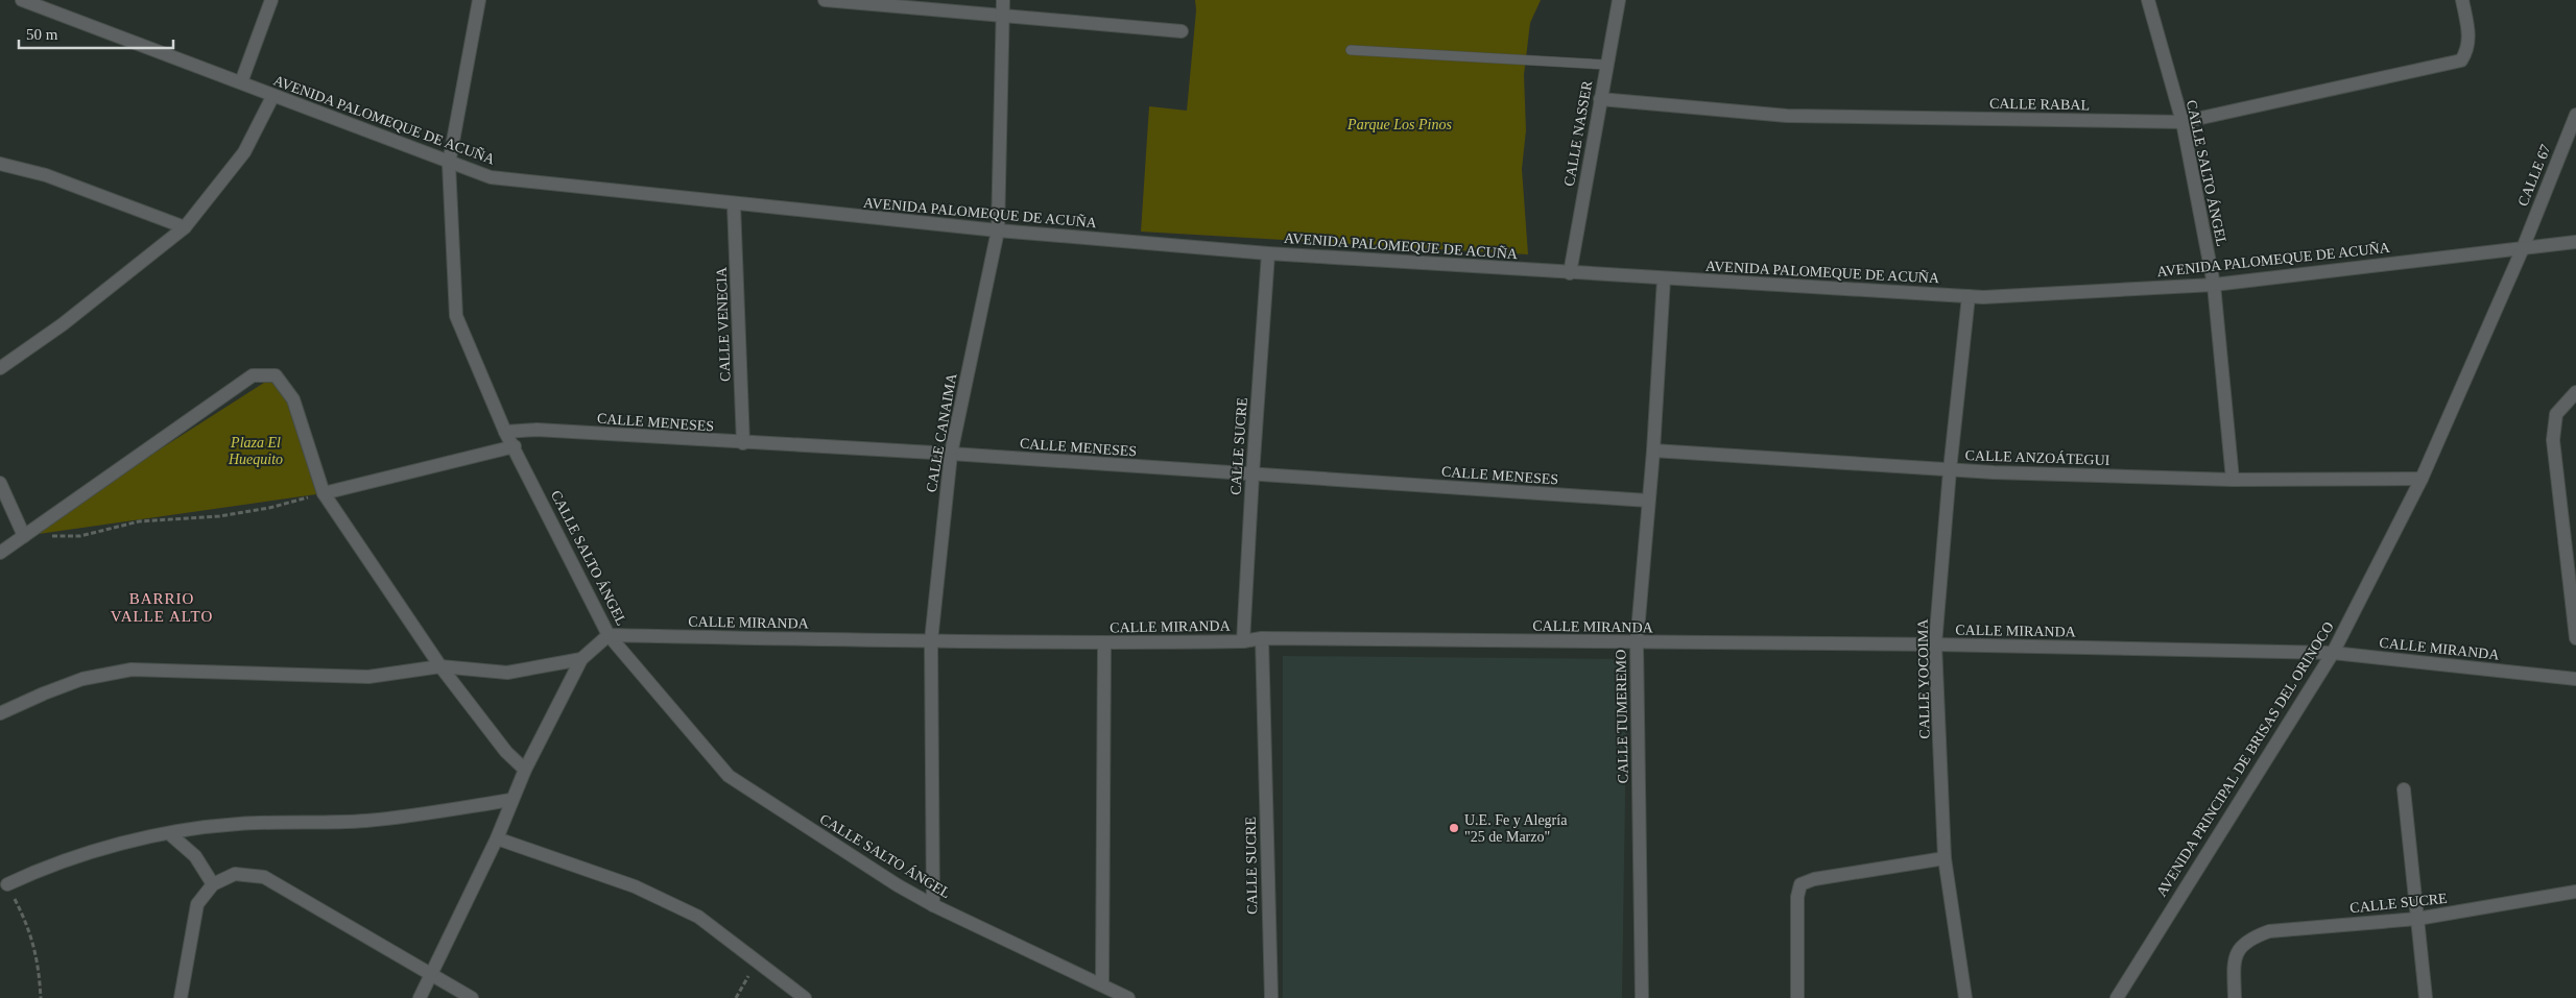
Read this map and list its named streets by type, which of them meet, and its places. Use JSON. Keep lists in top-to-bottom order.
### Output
{
  "streets": {
    "street": [
      "CALLE RABAL",
      "AVENIDA PALOMEQUE DE ACUÑA",
      "CALLE NASSER",
      "CALLE SALTO ÁNGEL",
      "CALLE 67",
      "CALLE VENECIA",
      "CALLE MENESES",
      "CALLE CANAIMA",
      "CALLE SUCRE",
      "CALLE ANZOÁTEGUI",
      "CALLE MIRANDA",
      "CALLE YOCOIMA",
      "CALLE TUMEREMO",
      "AVENIDA PRINCIPAL DE BRISAS DEL ORINOCO"
    ]
  },
  "crossings": [
    ["CALLE RABAL", "CALLE NASSER"],
    ["CALLE RABAL", "CALLE SALTO ÁNGEL"],
    ["AVENIDA PALOMEQUE DE ACUÑA", "CALLE NASSER"],
    ["AVENIDA PALOMEQUE DE ACUÑA", "CALLE SALTO ÁNGEL"],
    ["AVENIDA PALOMEQUE DE ACUÑA", "CALLE 67"],
    ["AVENIDA PALOMEQUE DE ACUÑA", "CALLE VENECIA"],
    ["AVENIDA PALOMEQUE DE ACUÑA", "CALLE CANAIMA"],
    ["AVENIDA PALOMEQUE DE ACUÑA", "CALLE SUCRE"],
    ["AVENIDA PALOMEQUE DE ACUÑA", "CALLE YOCOIMA"],
    ["AVENIDA PALOMEQUE DE ACUÑA", "CALLE TUMEREMO"],
    ["AVENIDA PALOMEQUE DE ACUÑA", "AVENIDA PRINCIPAL DE BRISAS DEL ORINOCO"],
    ["CALLE SALTO ÁNGEL", "CALLE MENESES"],
    ["CALLE SALTO ÁNGEL", "CALLE CANAIMA"],
    ["CALLE SALTO ÁNGEL", "CALLE ANZOÁTEGUI"],
    ["CALLE SALTO ÁNGEL", "CALLE MIRANDA"],
    ["CALLE 67", "AVENIDA PRINCIPAL DE BRISAS DEL ORINOCO"],
    ["CALLE VENECIA", "CALLE MENESES"],
    ["CALLE MENESES", "CALLE CANAIMA"],
    ["CALLE MENESES", "CALLE SUCRE"],
    ["CALLE MENESES", "CALLE TUMEREMO"],
    ["CALLE CANAIMA", "CALLE MIRANDA"],
    ["CALLE SUCRE", "CALLE MIRANDA"],
    ["CALLE ANZOÁTEGUI", "CALLE YOCOIMA"],
    ["CALLE ANZOÁTEGUI", "CALLE TUMEREMO"],
    ["CALLE ANZOÁTEGUI", "AVENIDA PRINCIPAL DE BRISAS DEL ORINOCO"],
    ["CALLE MIRANDA", "CALLE YOCOIMA"],
    ["CALLE MIRANDA", "CALLE TUMEREMO"],
    ["CALLE MIRANDA", "AVENIDA PRINCIPAL DE BRISAS DEL ORINOCO"]
  ],
  "districts": ["BARRIO VALLE ALTO"],
  "parks": ["Parque Los Pinos", "Plaza El Huequito"],
  "places": ["U.E. Fe y Alegría \"25 de Marzo\""],
  "scale_bar": "50 m"
}
